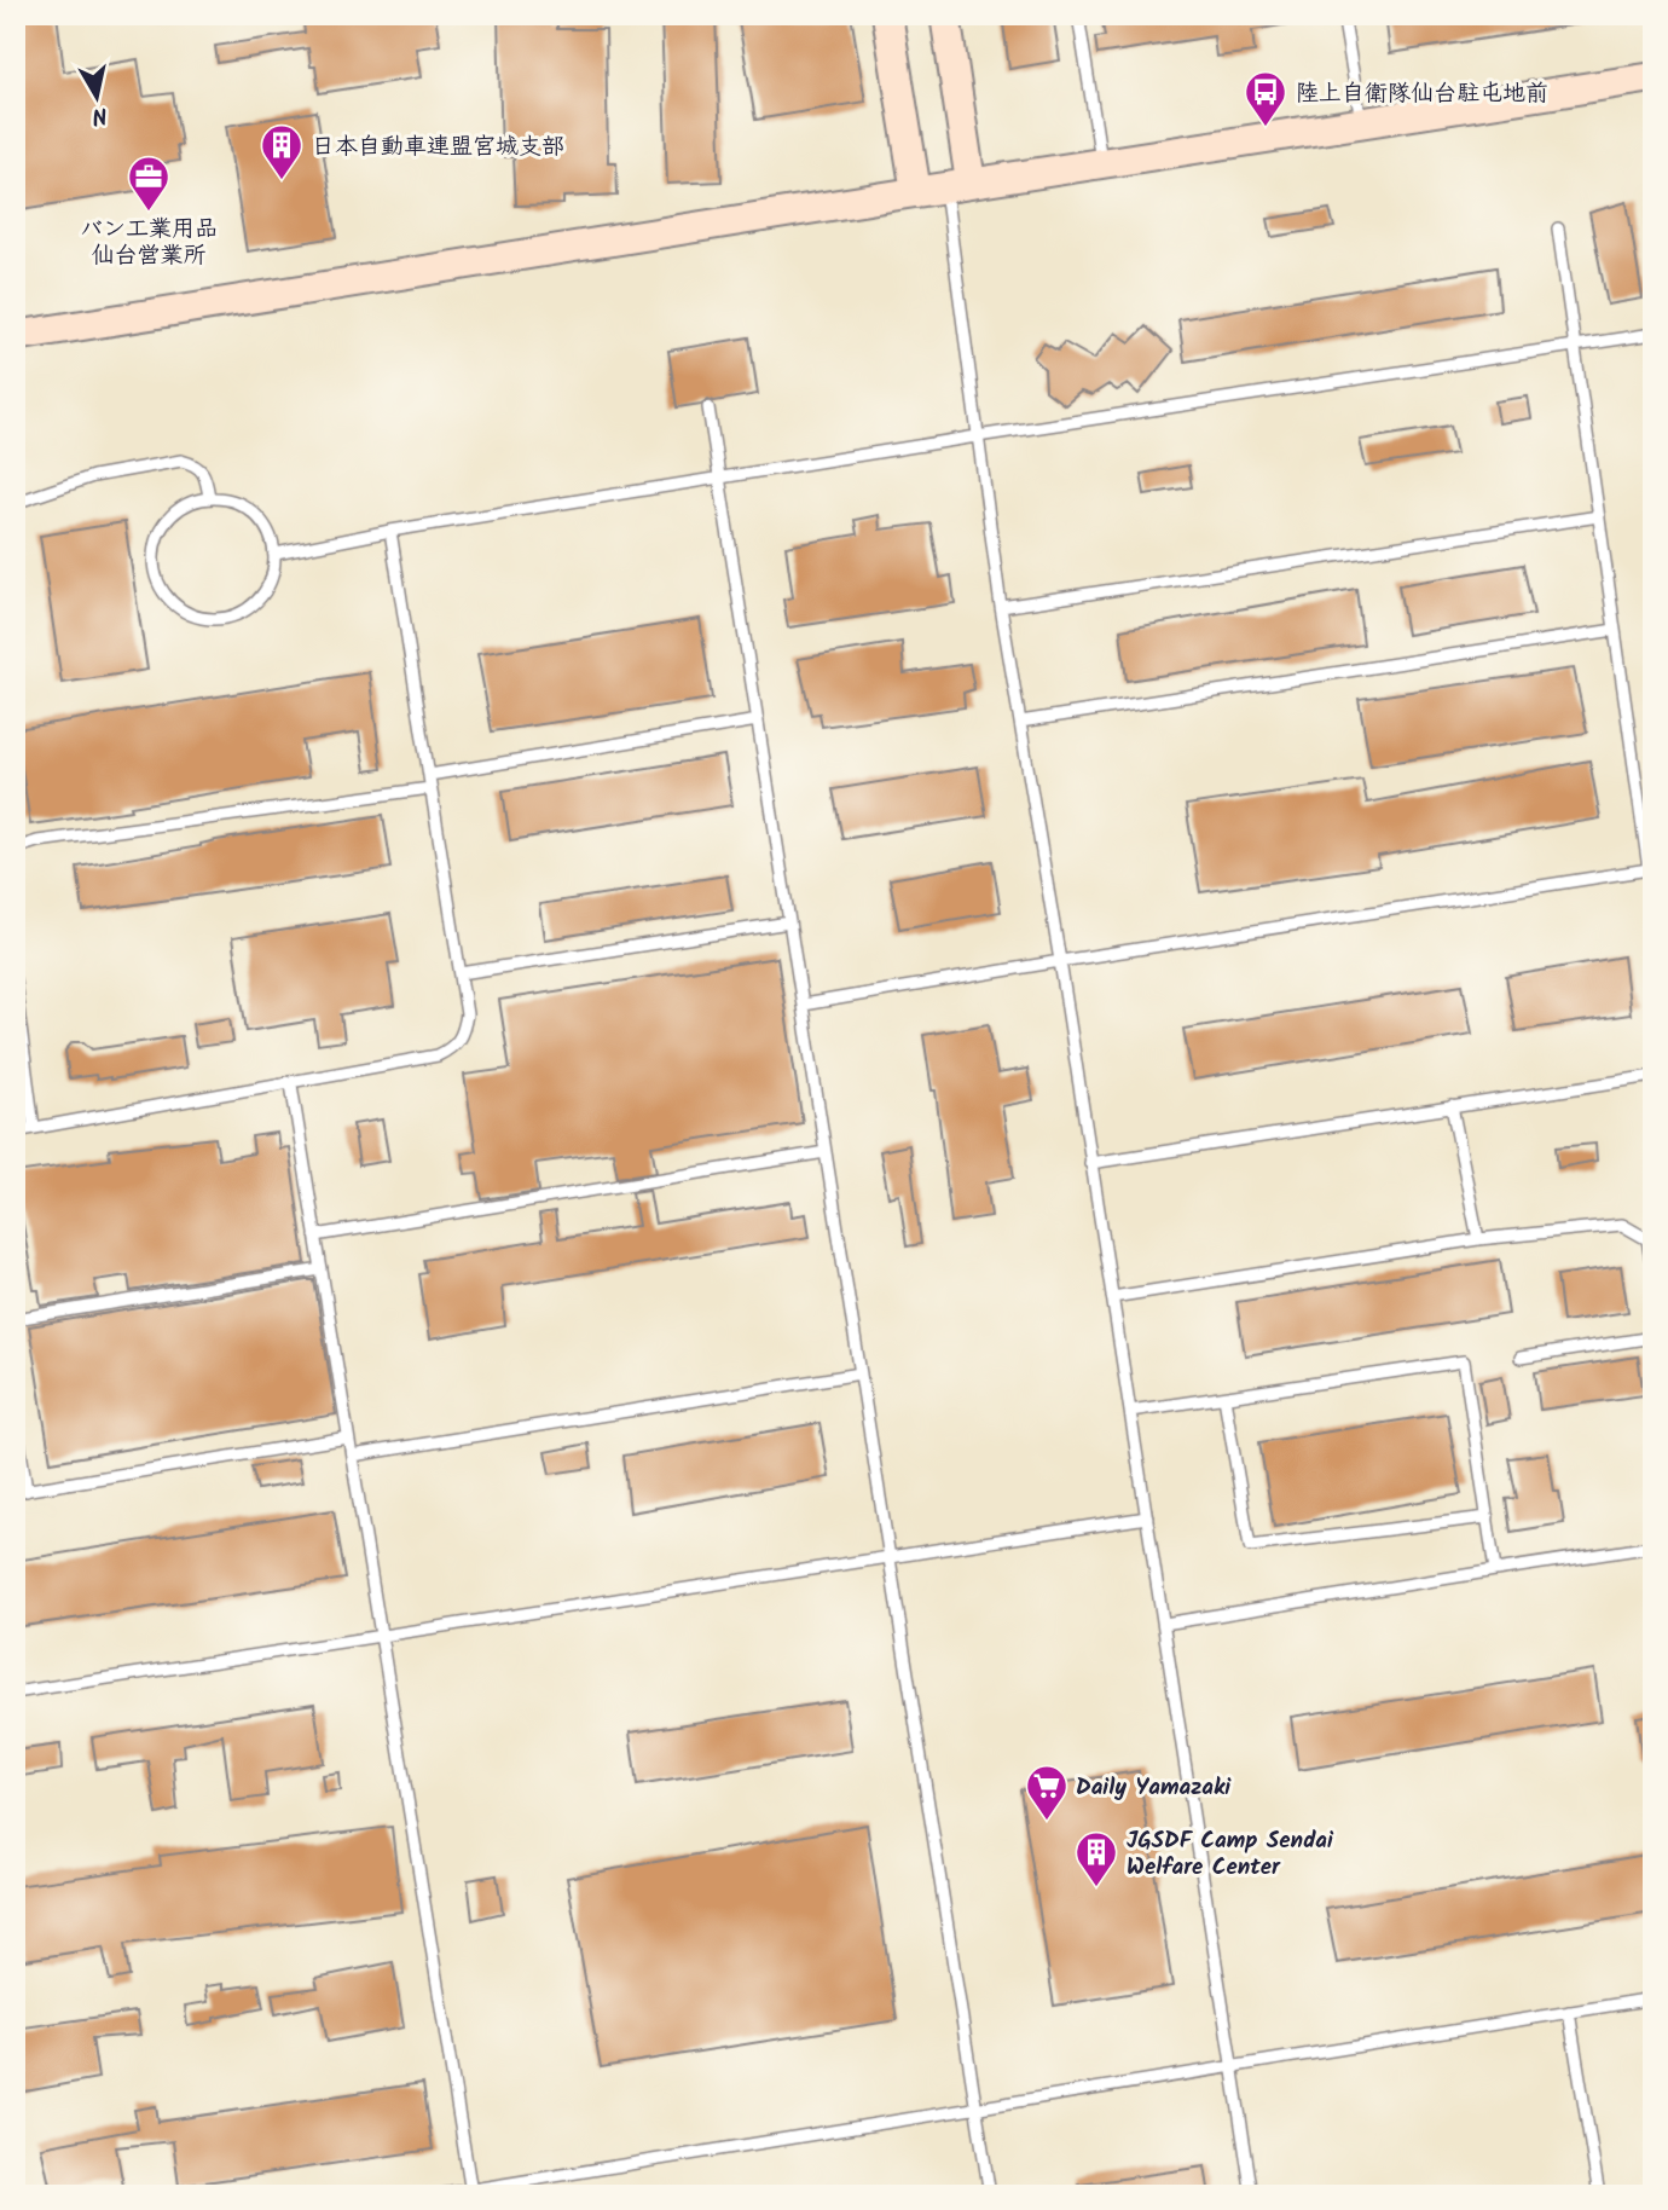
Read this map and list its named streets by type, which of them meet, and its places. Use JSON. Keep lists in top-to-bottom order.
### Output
{
  "places": {
    "bus stop": ["陸上自衛隊仙台駐屯地前"],
    "building": ["日本自動車連盟宮城支部", "JGSDF Camp Sendai Welfare Center"],
    "office": ["バン工業用品 仙台営業所"],
    "supermarket": ["Daily Yamazaki"]
  },
  "north": "bottom"
}
